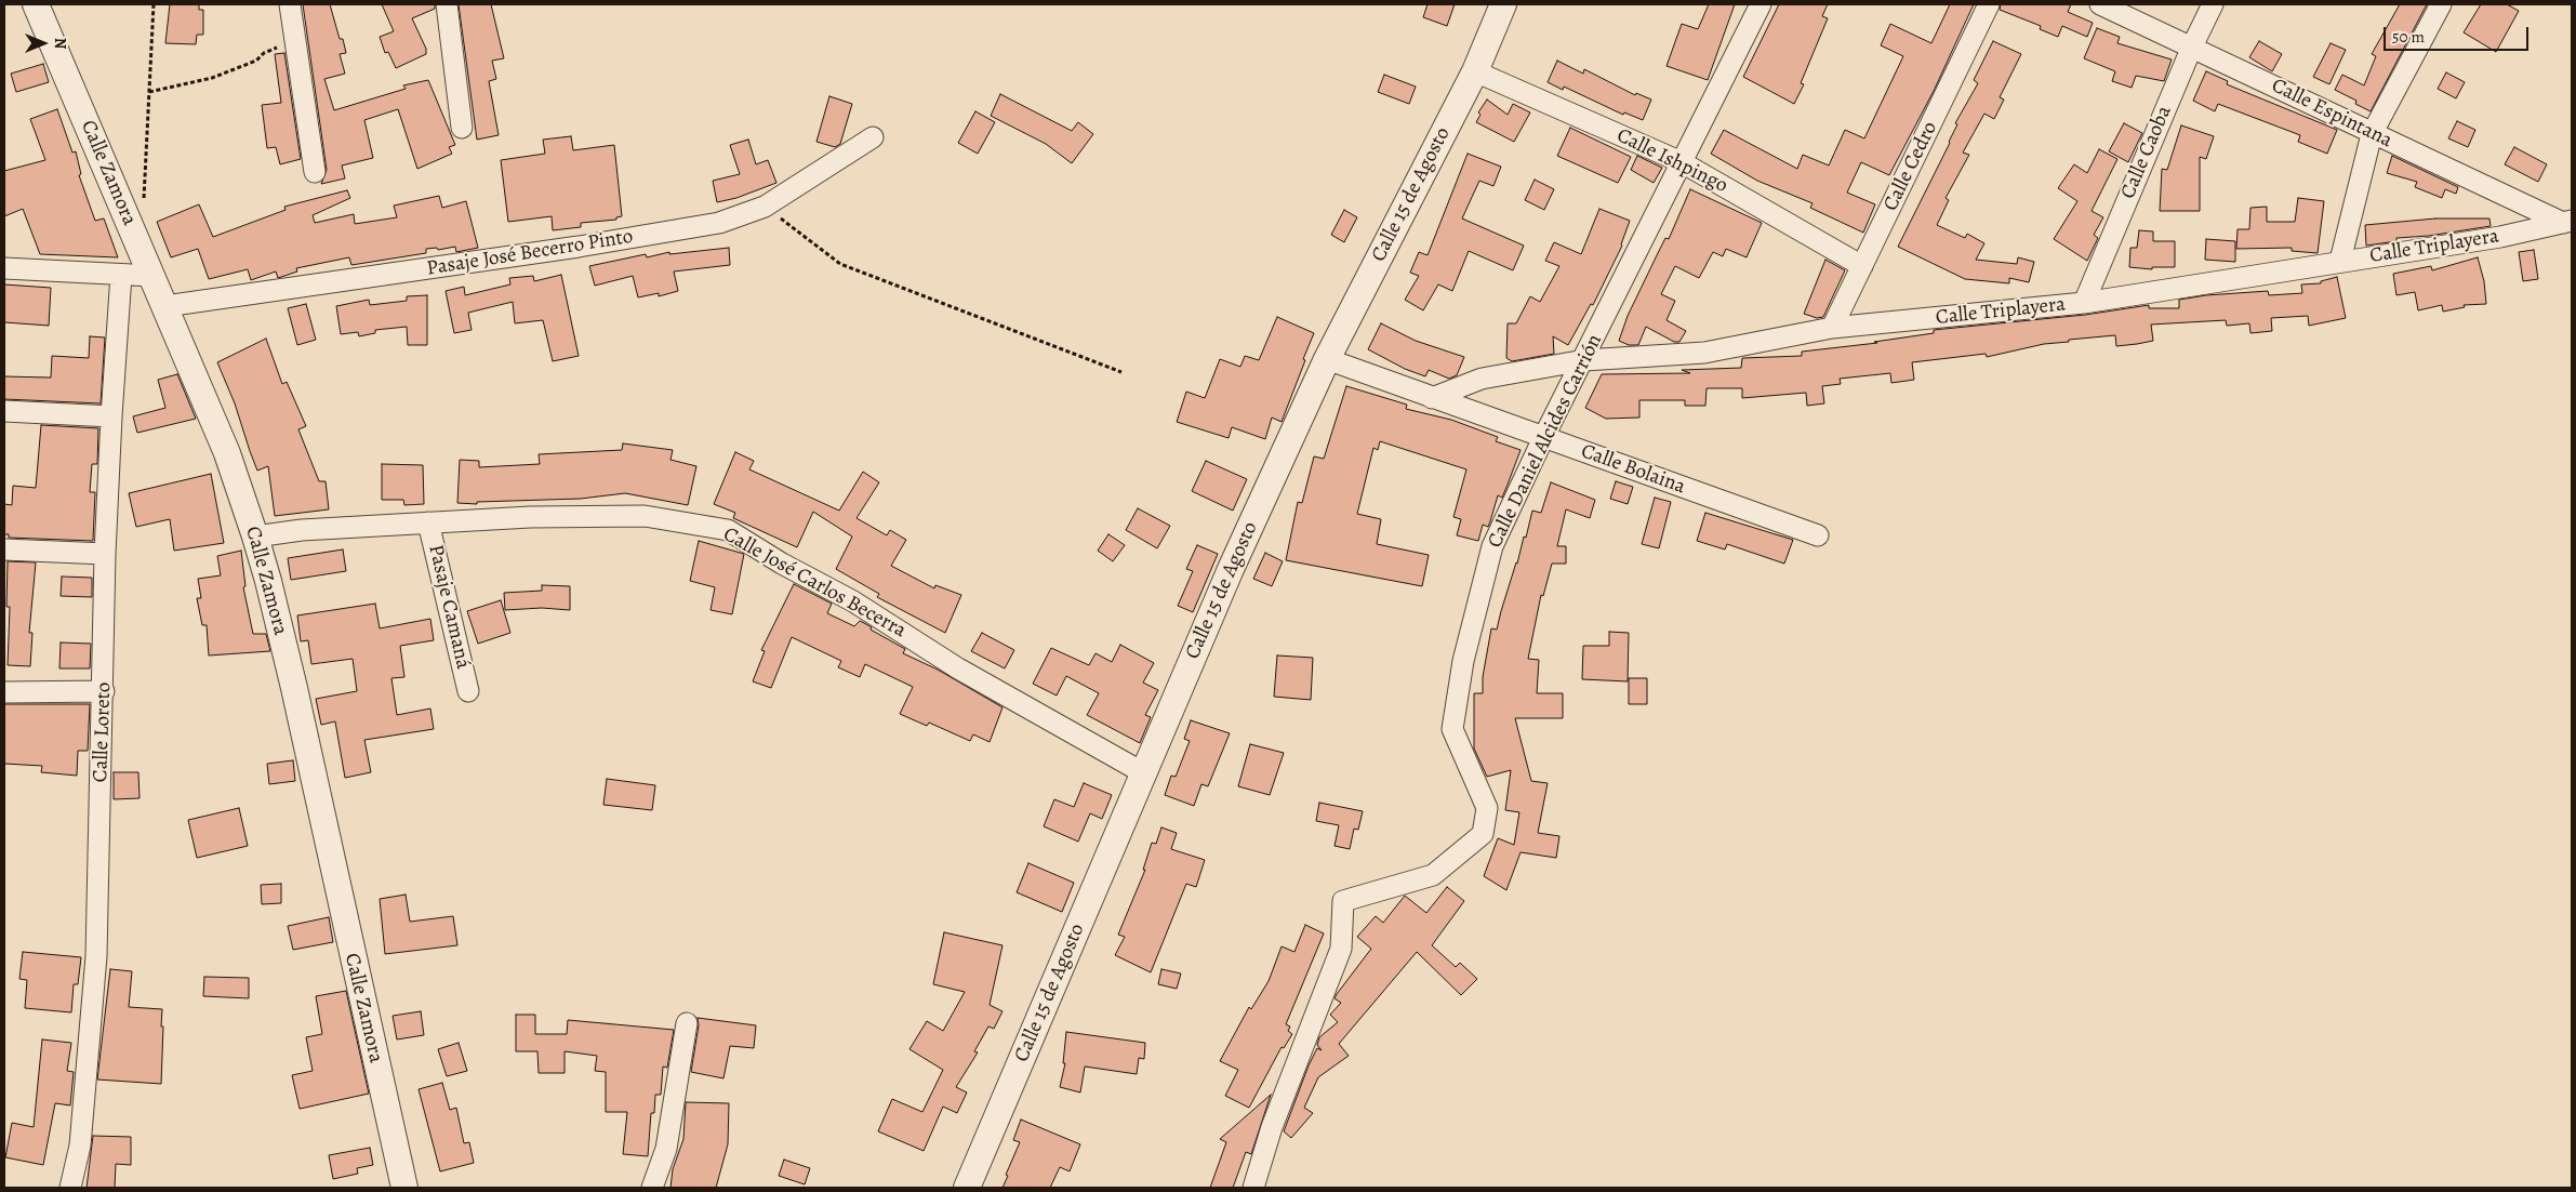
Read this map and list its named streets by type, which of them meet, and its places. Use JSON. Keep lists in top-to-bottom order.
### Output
{
  "streets": {
    "street": [
      "Calle Espintana",
      "Calle Caoba",
      "Calle Ishpingo",
      "Calle Cedro",
      "Calle Zamora",
      "Calle 15 de Agosto",
      "Calle Triplayera",
      "Pasaje José Becerro Pinto",
      "Calle Daniel Alcides Carrión",
      "Calle Bolaina",
      "Calle José Carlos Becerra",
      "Pasaje Camaná",
      "Calle Loreto"
    ]
  },
  "crossings": [
    ["Calle Espintana", "Calle Caoba"],
    ["Calle Espintana", "Calle Triplayera"],
    ["Calle Caoba", "Calle Triplayera"],
    ["Calle Ishpingo", "Calle Cedro"],
    ["Calle Ishpingo", "Calle 15 de Agosto"],
    ["Calle Ishpingo", "Calle Daniel Alcides Carrión"],
    ["Calle Cedro", "Calle Triplayera"],
    ["Calle Zamora", "Pasaje José Becerro Pinto"],
    ["Calle Zamora", "Calle José Carlos Becerra"],
    ["Calle 15 de Agosto", "Calle Bolaina"],
    ["Calle 15 de Agosto", "Calle José Carlos Becerra"],
    ["Calle Triplayera", "Calle Daniel Alcides Carrión"],
    ["Calle Triplayera", "Calle Bolaina"],
    ["Calle Daniel Alcides Carrión", "Calle Bolaina"],
    ["Calle José Carlos Becerra", "Pasaje Camaná"]
  ],
  "scale_bar": "50 m",
  "north": "right"
}
